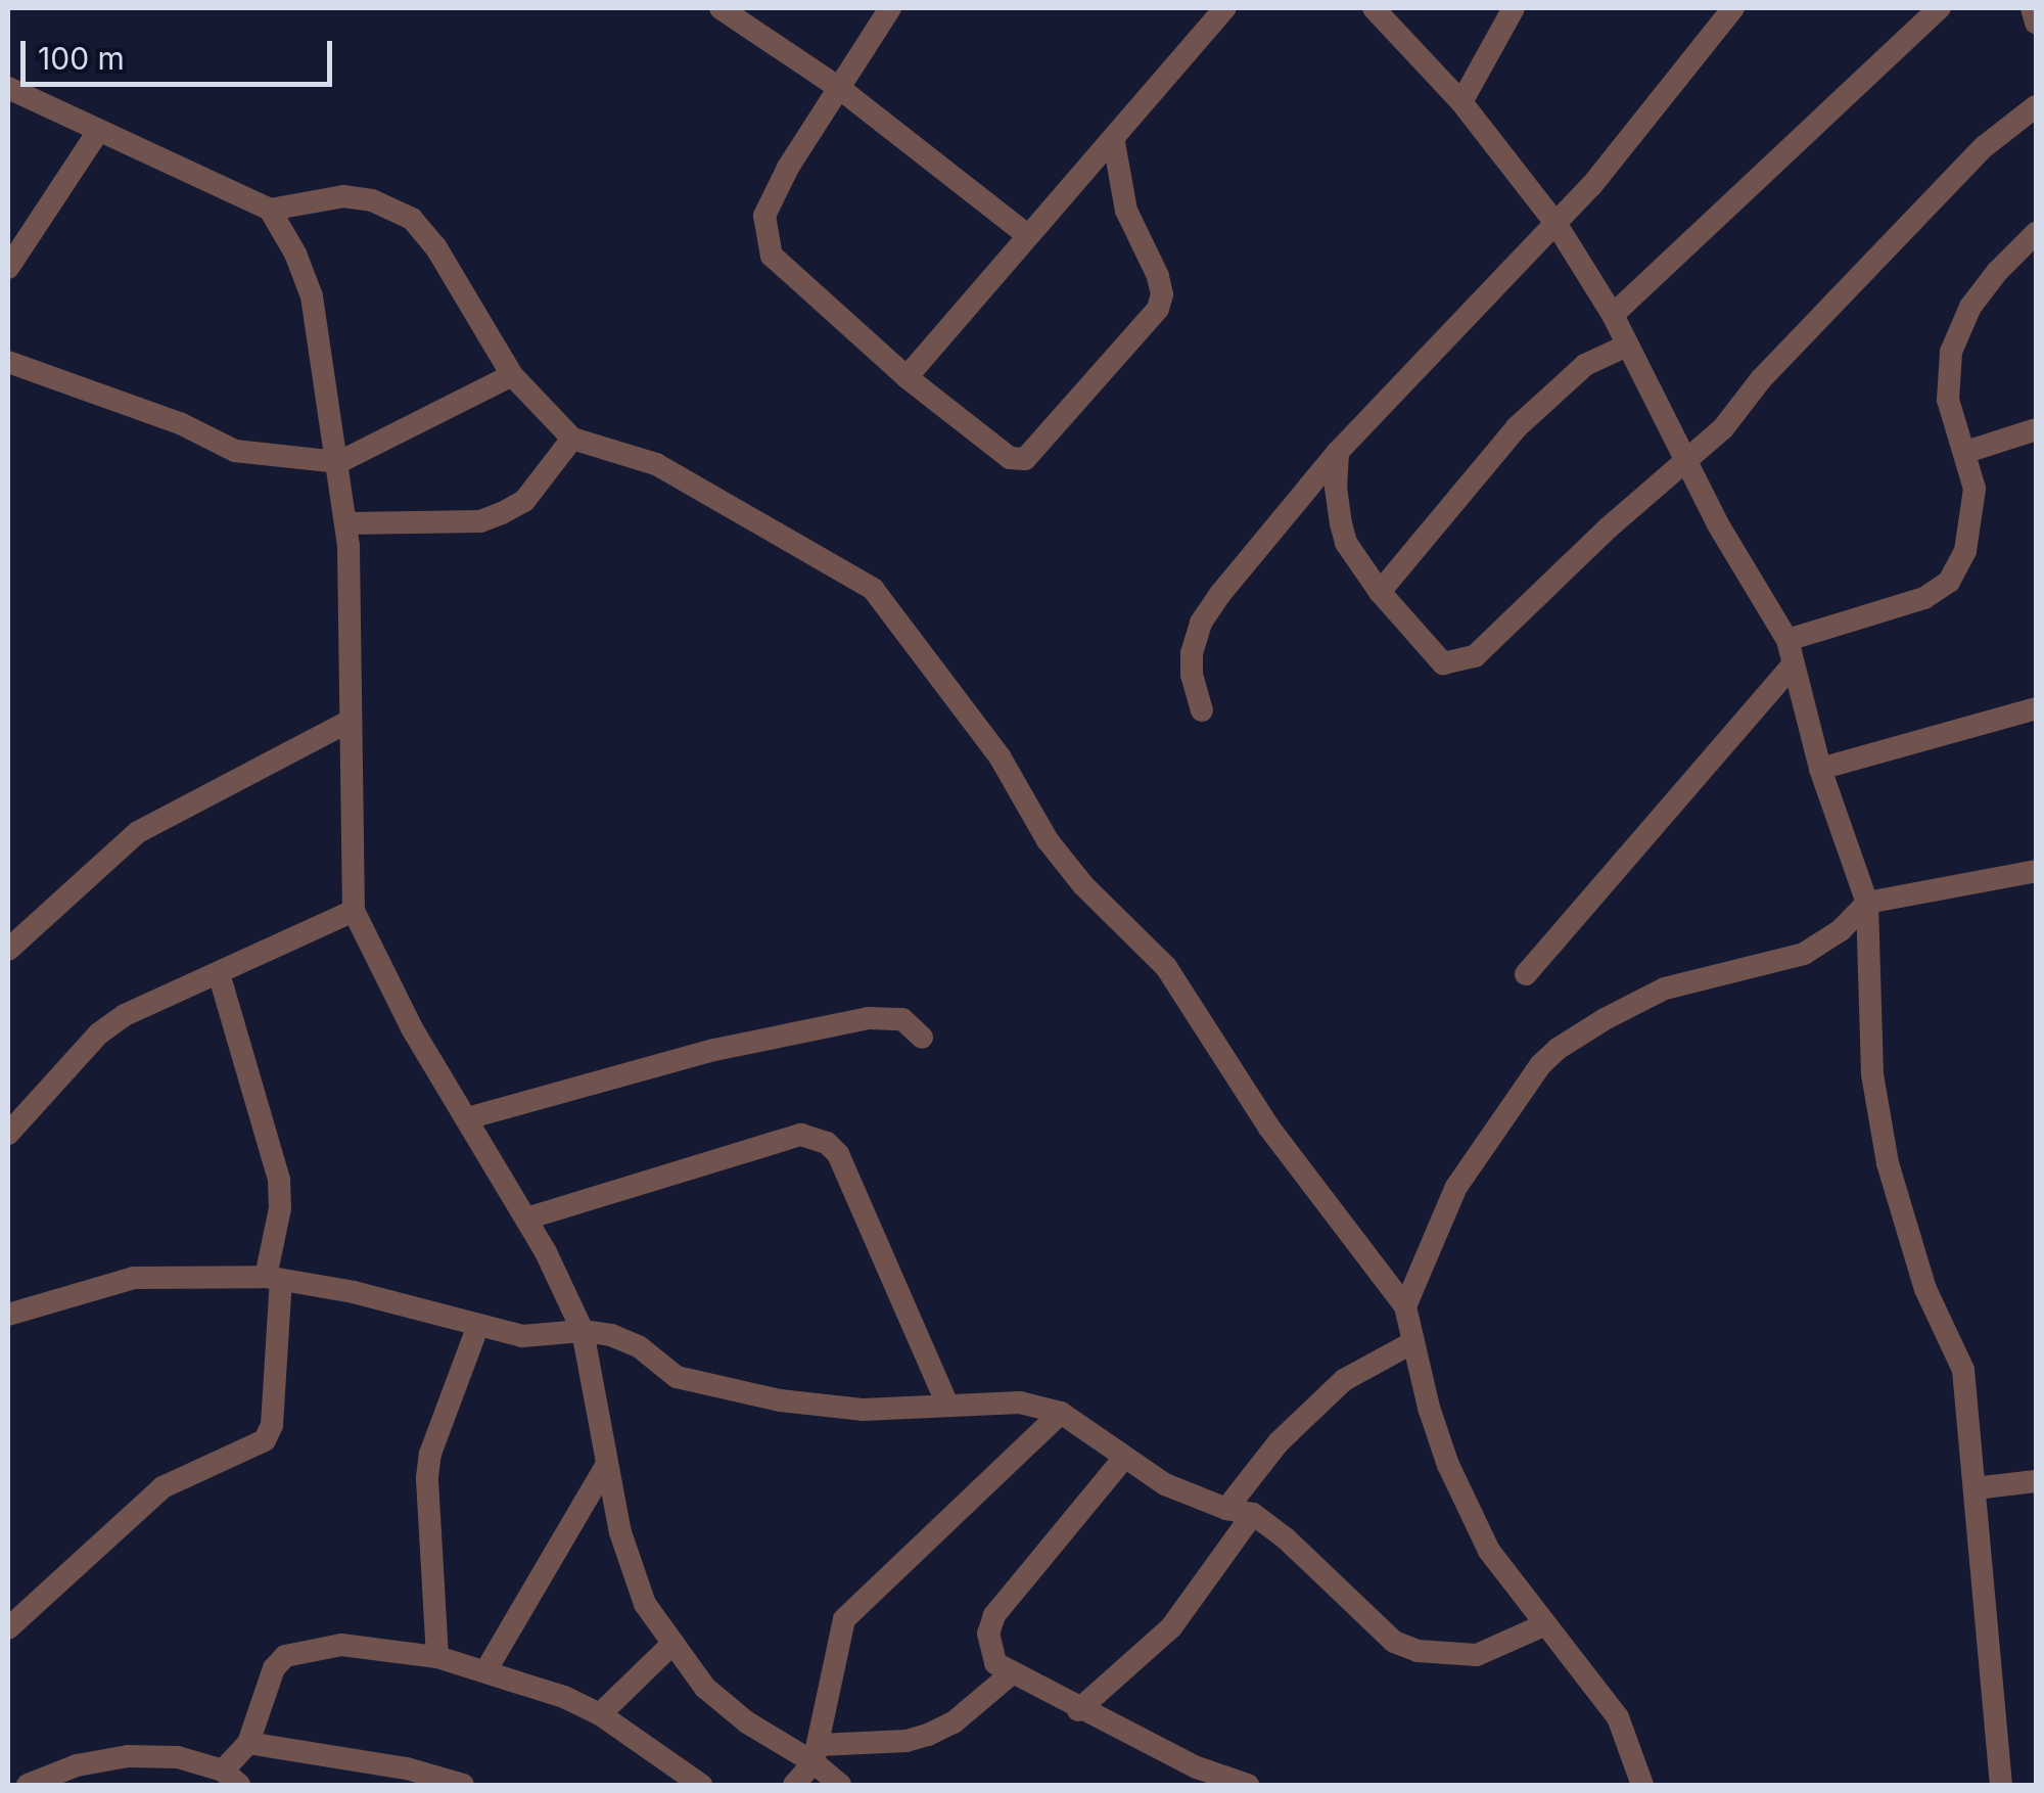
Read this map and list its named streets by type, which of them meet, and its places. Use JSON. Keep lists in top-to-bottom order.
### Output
{
  "scale_bar": "100 m"
}
